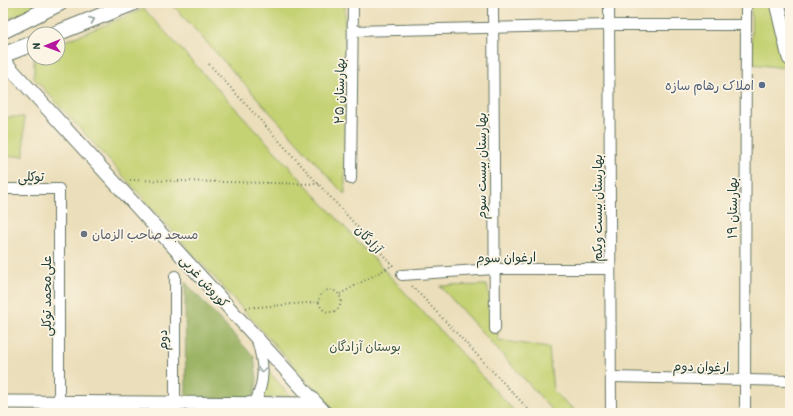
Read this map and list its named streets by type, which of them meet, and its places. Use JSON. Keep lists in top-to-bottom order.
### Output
{
  "streets": {
    "street": [
      "بهارستان ۲۵",
      "بهارستان بیست سوم",
      "توکلی",
      "بهارستان بیست ویکم",
      "بهارستان ۱۹",
      "ارغوان سوم",
      "کوروش غربی",
      "علی‌محمد توکلی",
      "دوم",
      "ارغوان دوم"
    ],
    "path": ["آزادگان"]
  },
  "crossings": [
    ["بهارستان بیست سوم", "ارغوان سوم"],
    ["توکلی", "علی‌محمد توکلی"],
    ["بهارستان بیست ویکم", "ارغوان سوم"],
    ["بهارستان بیست ویکم", "ارغوان دوم"],
    ["بهارستان ۱۹", "ارغوان دوم"],
    ["آزادگان", "ارغوان سوم"]
  ],
  "parks": ["بوستان آزادگان"],
  "places": ["املاک رهام سازه", "مسجد صاحب الزمان"],
  "north": "left"
}
